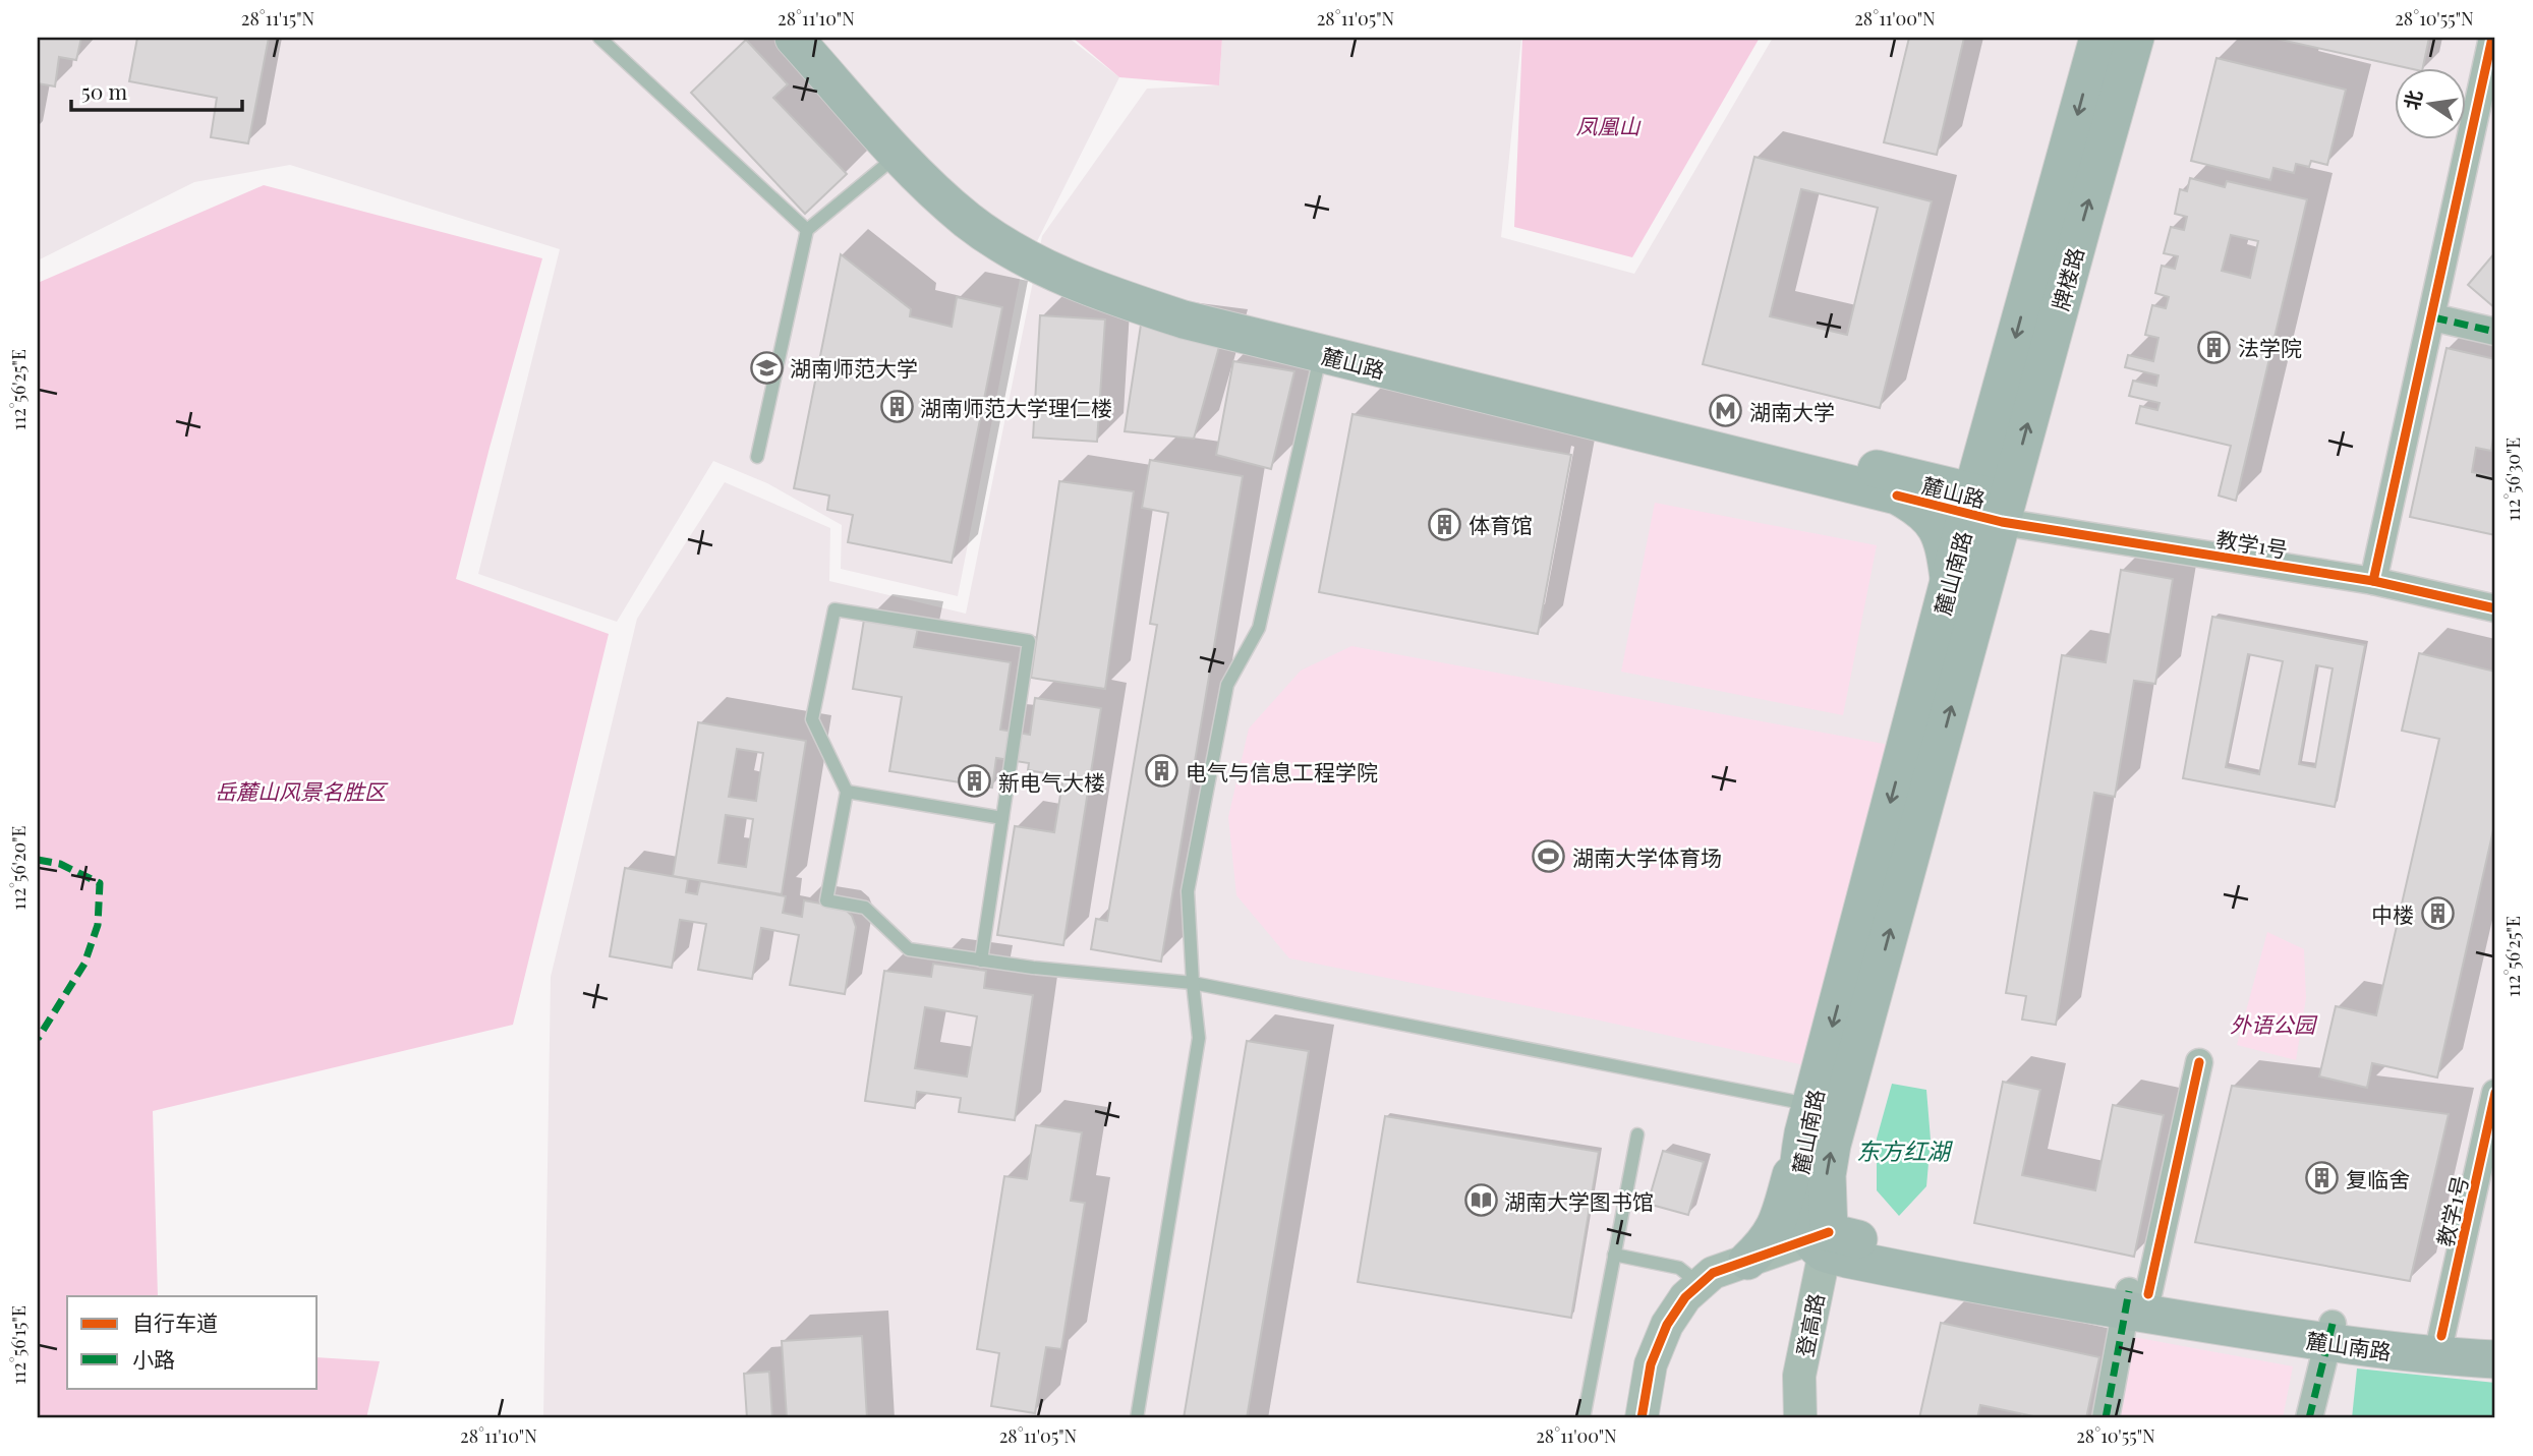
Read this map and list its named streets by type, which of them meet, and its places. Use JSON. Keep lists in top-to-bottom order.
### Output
{
  "streets": {
    "main road": ["牌楼路", "麓山路", "麓山南路"],
    "street": ["教学1号", "登高路"]
  },
  "crossings": [
    ["牌楼路", "麓山路"],
    ["牌楼路", "教学1号"],
    ["牌楼路", "麓山南路"],
    ["麓山路", "教学1号"],
    ["麓山路", "麓山南路"],
    ["教学1号", "麓山南路"],
    ["麓山南路", "登高路"]
  ],
  "water": ["东方红湖"],
  "parks": ["凤凰山", "岳麓山风景名胜区", "外语公园"],
  "places": {
    "building": [
      "法学院",
      "湖南师范大学理仁楼",
      "体育馆",
      "电气与信息工程学院",
      "新电气大楼",
      "中楼",
      "复临舍"
    ],
    "school or university": ["湖南师范大学"],
    "metro station": ["湖南大学"],
    "sports": ["湖南大学体育场"],
    "library": ["湖南大学图书馆"]
  },
  "legend": ["自行车道", "小路"],
  "scale_bar": "50 m",
  "north": "left",
  "coordinates": [
    "28°11'15\"N",
    "28°11'10\"N",
    "28°11'05\"N",
    "28°11'00\"N",
    "28°10'55\"N",
    "112°56'25\"E",
    "112°56'30\"E",
    "112°56'20\"E",
    "112°56'15\"E"
  ]
}
